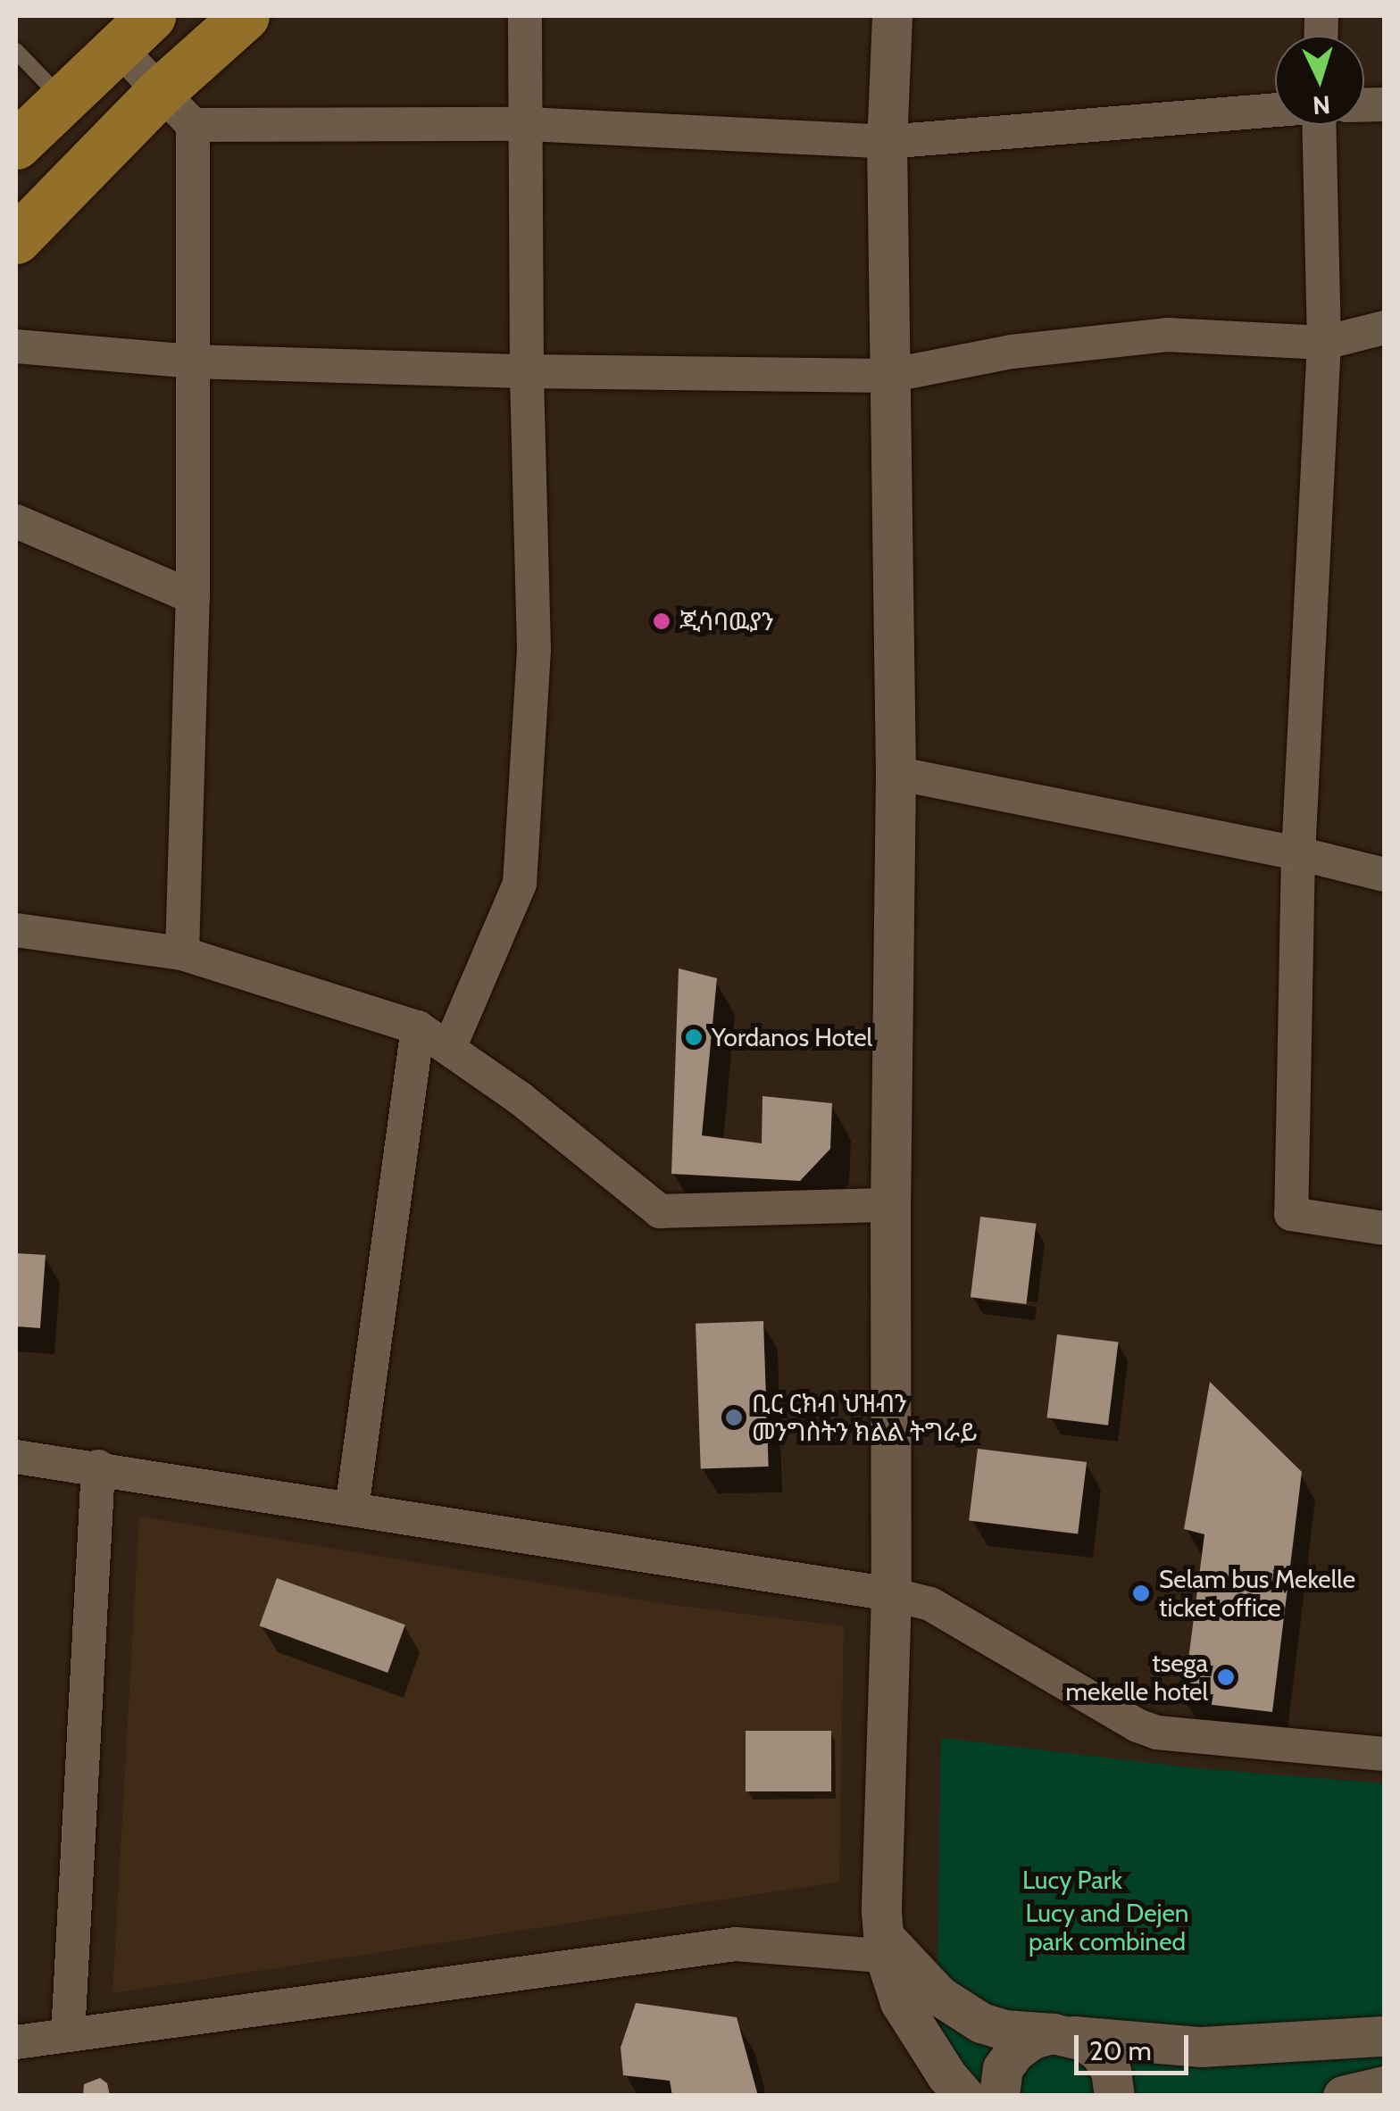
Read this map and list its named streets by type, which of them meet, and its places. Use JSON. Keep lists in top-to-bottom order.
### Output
{
  "parks": ["Lucy Park", "Lucy and Dejen park combined"],
  "places": [
    "ጂሳባዉያን",
    "Yordanos Hotel",
    "ቢር ርክብ ህዝብን መንግስትን ክልል ትግራይ",
    "Selam bus Mekelle ticket office",
    "tsega mekelle hotel"
  ],
  "scale_bar": "20 m",
  "north": "bottom"
}
